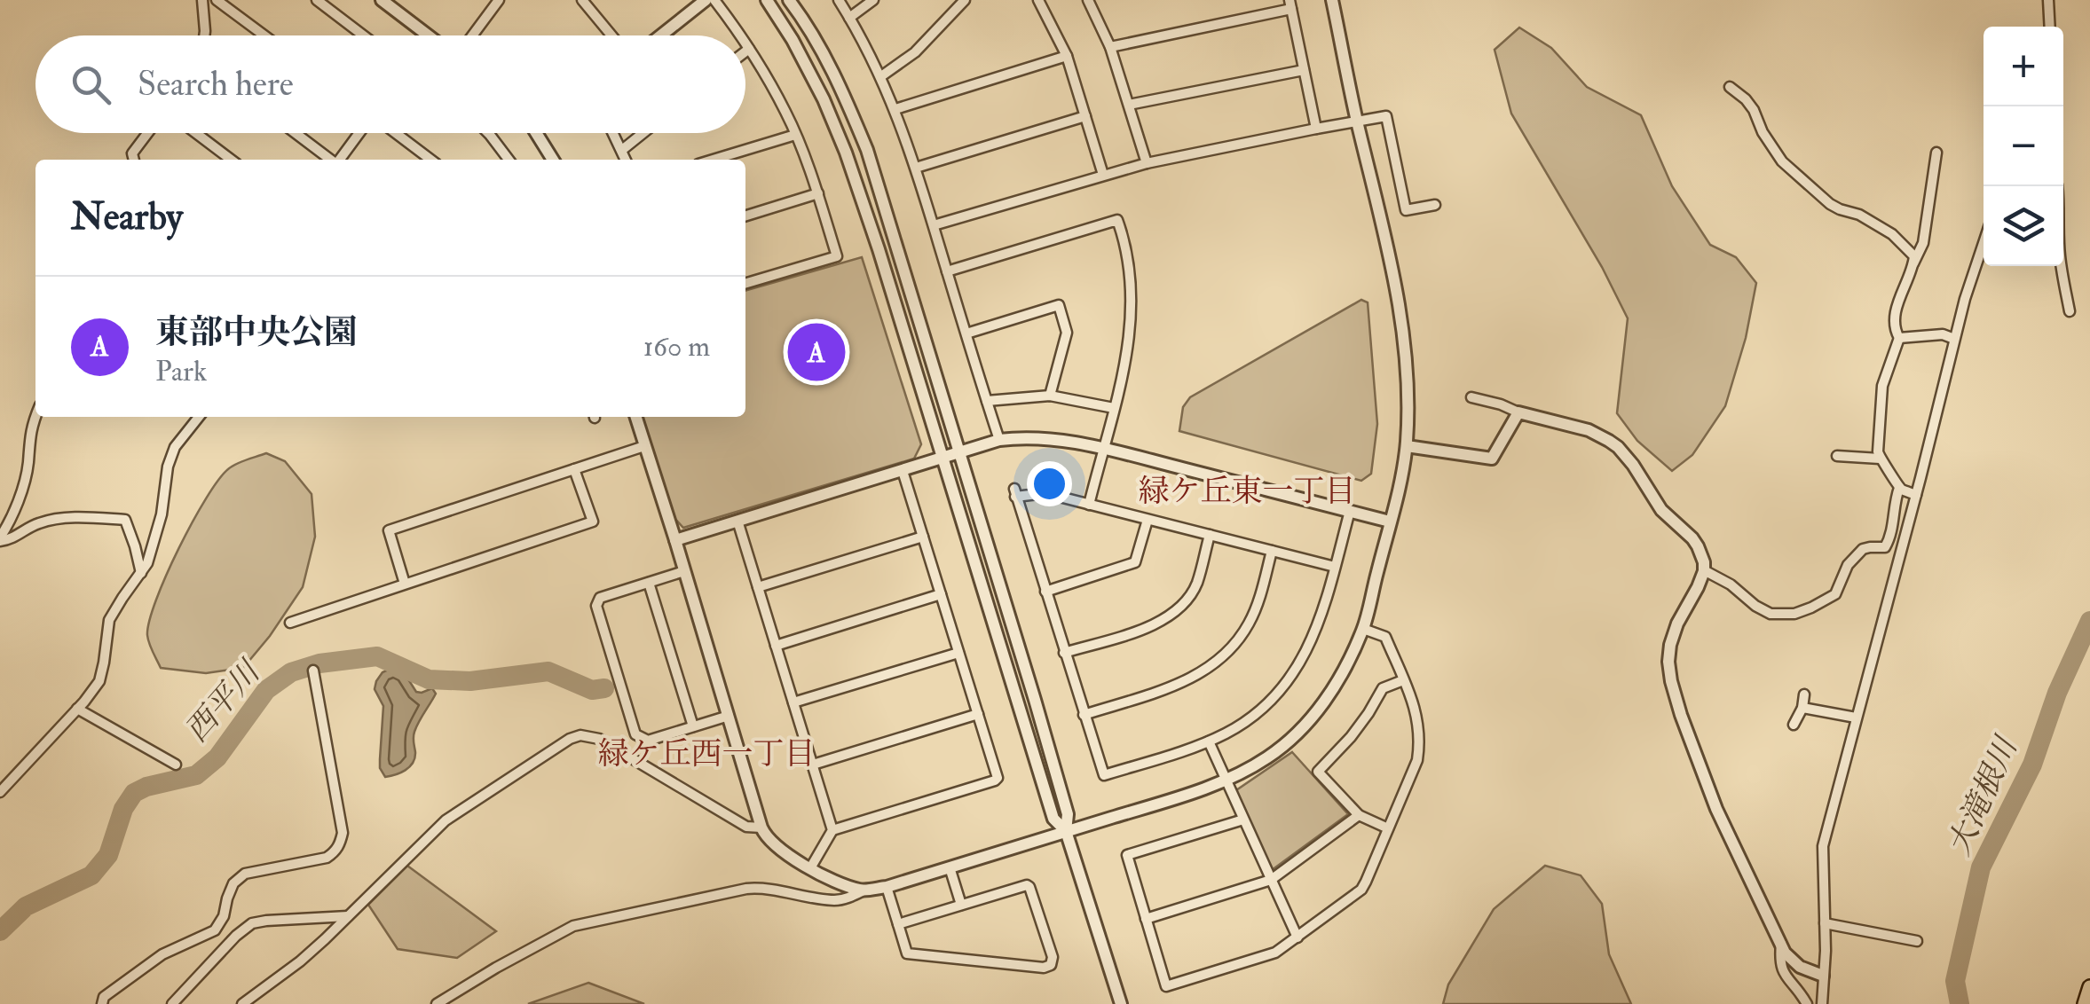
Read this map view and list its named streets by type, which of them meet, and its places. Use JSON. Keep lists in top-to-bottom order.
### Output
{
  "districts": ["緑ケ丘東一丁目", "緑ケ丘西一丁目"],
  "water": ["西平川", "大滝根川"],
  "page": {
    "map_buttons": ["+", "−"],
    "search": "Search here",
    "heading": "Nearby",
    "list": [
      {
        "mark": "A",
        "name": "東部中央公園",
        "note": "Park",
        "value": "160 m"
      }
    ],
    "pins": "A"
  }
}
